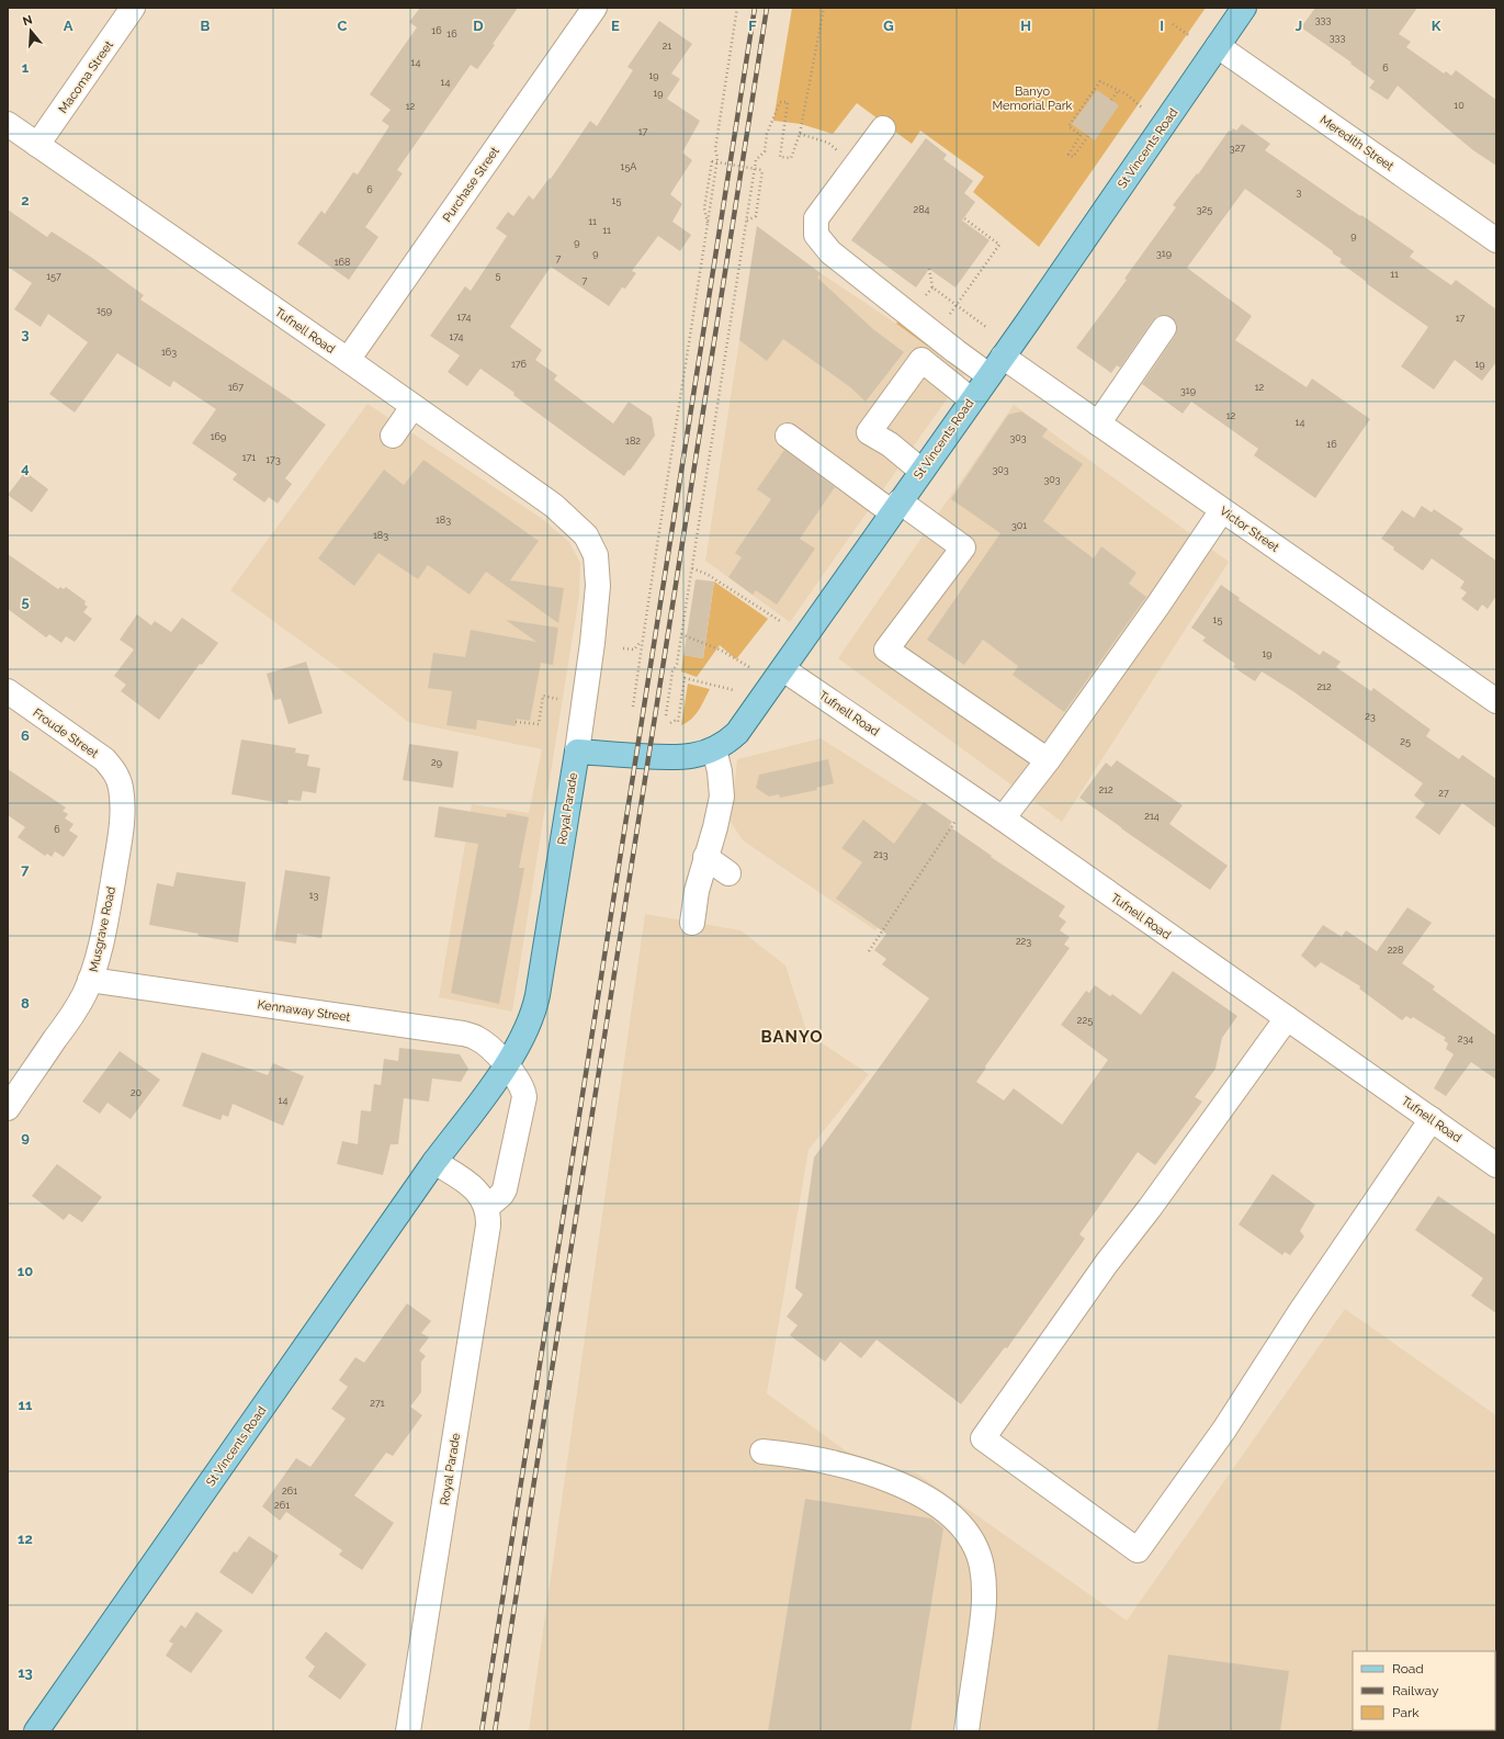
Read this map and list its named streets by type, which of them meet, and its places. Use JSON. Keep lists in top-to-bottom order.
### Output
{
  "streets": {
    "main road": ["St Vincents Road", "Royal Parade"],
    "street": [
      "Macoma Street",
      "Meredith Street",
      "Purchase Street",
      "Tufnell Road",
      "Victor Street",
      "Froude Street",
      "Musgrave Road",
      "Kennaway Street"
    ]
  },
  "crossings": [
    ["Macoma Street", "Tufnell Road"],
    ["Meredith Street", "St Vincents Road"],
    ["St Vincents Road", "Tufnell Road"],
    ["St Vincents Road", "Victor Street"],
    ["St Vincents Road", "Royal Parade"],
    ["Purchase Street", "Tufnell Road"],
    ["Tufnell Road", "Royal Parade"],
    ["Froude Street", "Musgrave Road"],
    ["Royal Parade", "Kennaway Street"],
    ["Musgrave Road", "Kennaway Street"]
  ],
  "districts": ["BANYO"],
  "parks": ["Banyo Memorial Park"],
  "house_numbers": [
    "333",
    "16",
    "16",
    "333",
    "21",
    "14",
    "6",
    "19",
    "14",
    "19",
    "10",
    "12",
    "17",
    "327",
    "15A",
    "6",
    "3",
    "15",
    "284",
    "325",
    "11",
    "11",
    "9",
    "9",
    "9",
    "319",
    "7",
    "168",
    "11",
    "5",
    "157",
    "7",
    "159",
    "174",
    "17",
    "174",
    "163",
    "176",
    "19",
    "167",
    "12",
    "319",
    "12",
    "14",
    "169",
    "303",
    "182",
    "16",
    "171",
    "173",
    "303",
    "303",
    "183",
    "301",
    "183",
    "15",
    "19",
    "212",
    "23",
    "25",
    "29",
    "212",
    "27",
    "214",
    "6",
    "213",
    "13",
    "223",
    "228",
    "225",
    "234",
    "20",
    "14",
    "271",
    "261",
    "261"
  ],
  "legend": ["Road", "Railway", "Park"],
  "north": "top",
  "grid": {
    "columns": [
      "A",
      "B",
      "C",
      "D",
      "E",
      "F",
      "G",
      "H",
      "I",
      "J",
      "K"
    ],
    "rows": [
      "1",
      "2",
      "3",
      "4",
      "5",
      "6",
      "7",
      "8",
      "9",
      "10",
      "11",
      "12",
      "13"
    ]
  }
}
